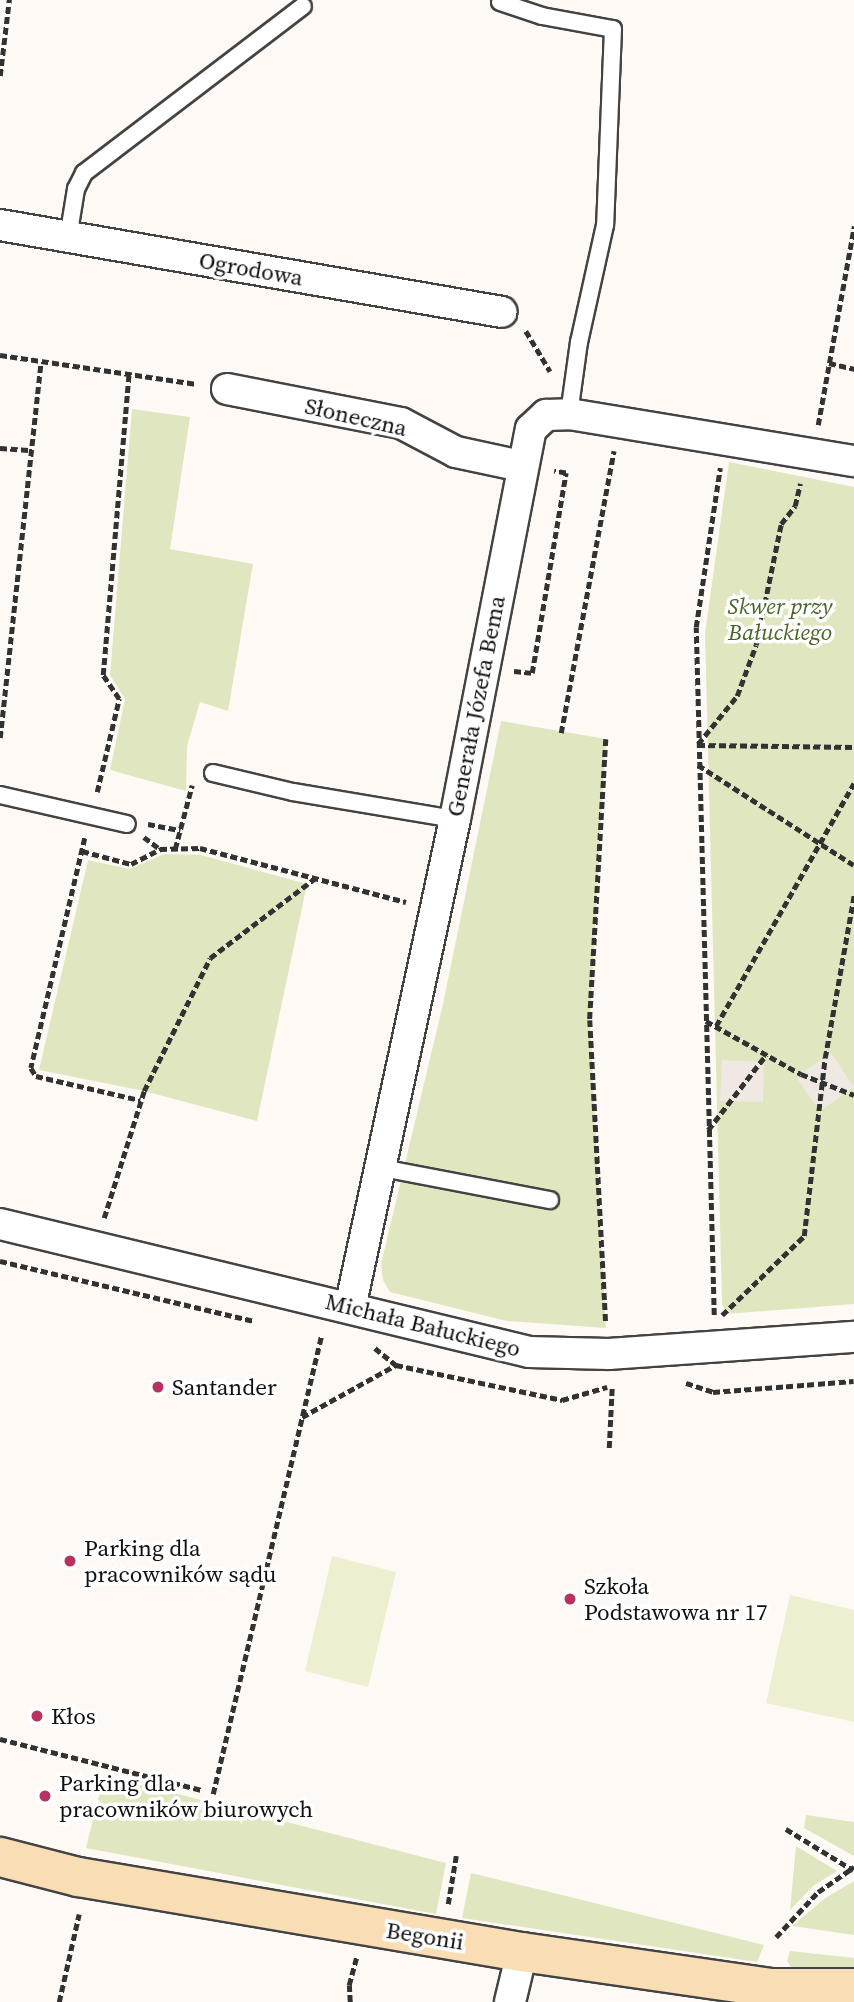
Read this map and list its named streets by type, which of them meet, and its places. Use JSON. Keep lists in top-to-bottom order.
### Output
{
  "streets": {
    "street": [
      "Ogrodowa",
      "Słoneczna",
      "Generała Józefa Bema",
      "Michała Bałuckiego",
      "Begonii"
    ]
  },
  "crossings": [
    ["Słoneczna", "Generała Józefa Bema"],
    ["Generała Józefa Bema", "Michała Bałuckiego"]
  ],
  "parks": ["Skwer przy Bałuckiego"],
  "places": [
    "Santander",
    "Parking dla pracowników sądu",
    "Szkoła Podstawowa nr 17",
    "Kłos",
    "Parking dla pracowników biurowych"
  ]
}
